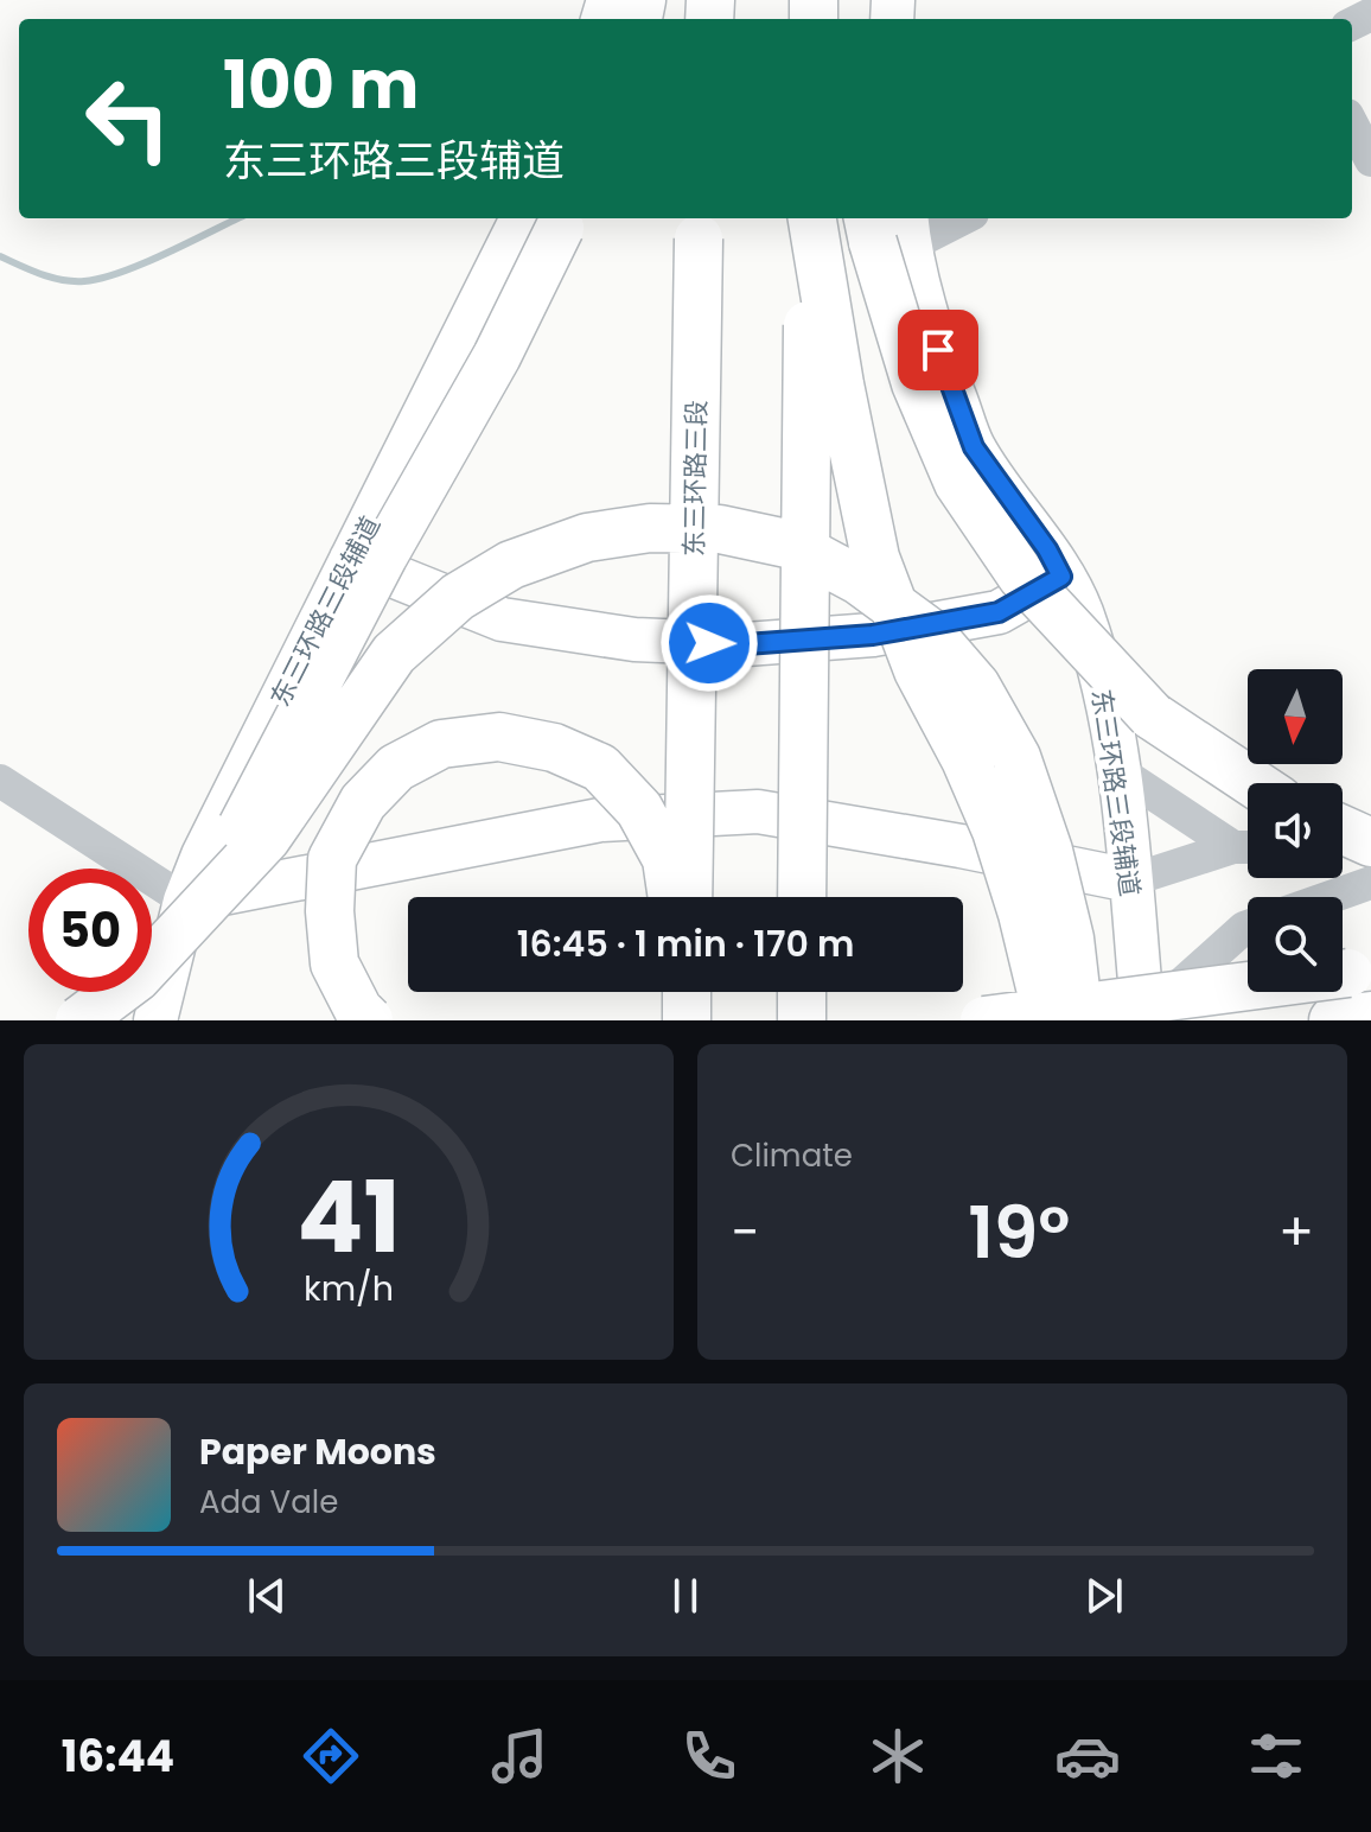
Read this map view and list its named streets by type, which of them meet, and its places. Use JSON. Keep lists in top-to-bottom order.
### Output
{
  "streets": {
    "highway": ["东三环路三段"],
    "main road": ["东三环路三段辅道"]
  },
  "north": "bottom",
  "page": {
    "turn": ["100 m", "东三环路三段辅道"],
    "limit": "50",
    "trip": "16:45 · 1 min · 170 m",
    "tile": "Climate",
    "heat": ["−", "19°", "+"],
    "song": ["Paper Moons", "Ada Vale"],
    "tabs": "16:44",
    "gauge": ["41", "km/h"]
  }
}
